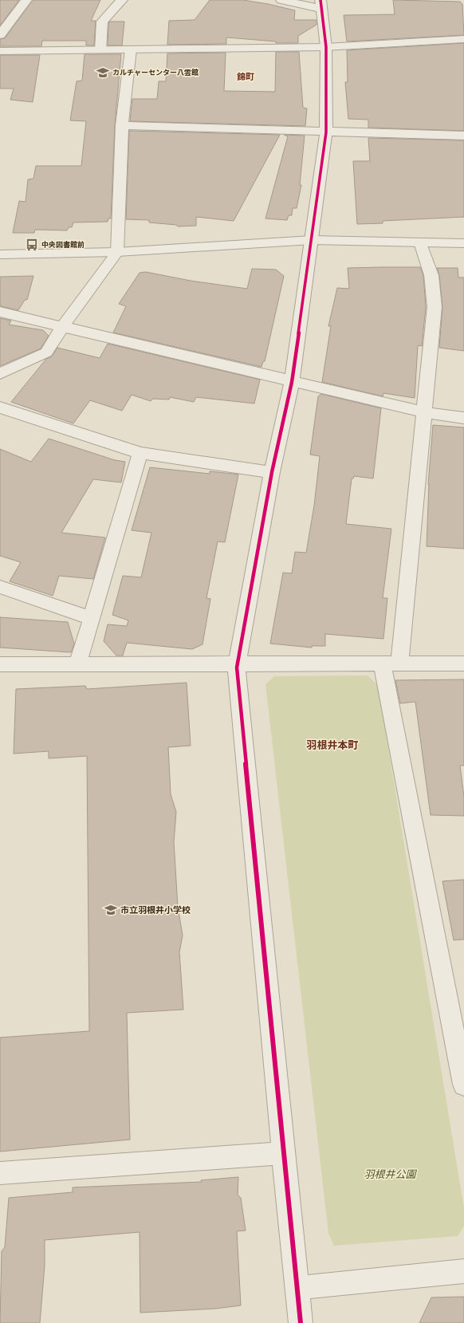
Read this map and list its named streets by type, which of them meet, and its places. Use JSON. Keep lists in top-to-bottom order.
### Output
{
  "districts": ["錦町", "羽根井本町"],
  "parks": ["羽根井公園"],
  "places": {
    "school or university": ["カルチャーセンター八雲館", "市立羽根井小学校"],
    "bus stop": ["中央図書館前"]
  }
}
